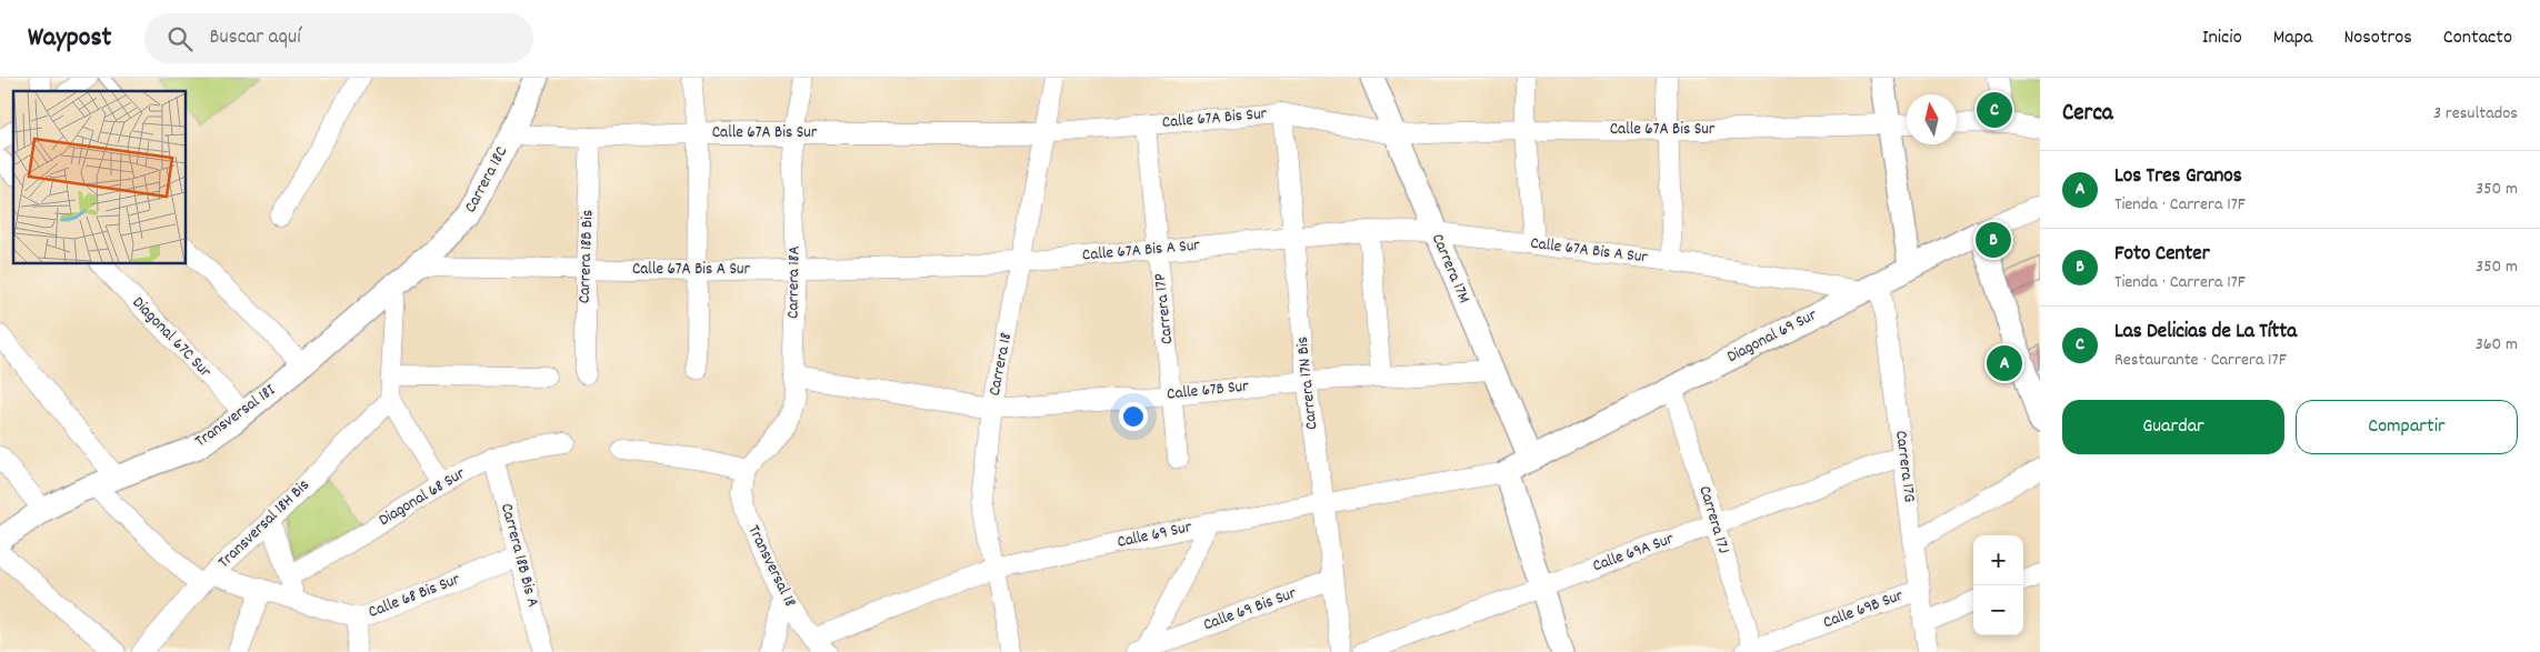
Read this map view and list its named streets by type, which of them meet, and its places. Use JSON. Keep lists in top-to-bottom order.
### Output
{
  "streets": {
    "street": [
      "Calle 67A Bis Sur",
      "Carrera 18C",
      "Calle 67A Bis A Sur",
      "Carrera 18B Bis",
      "Carrera 17M",
      "Carrera 18A",
      "Carrera 17P",
      "Diagonal 69 Sur",
      "Diagonal 67C Sur",
      "Carrera 18",
      "Carrera 17N Bis",
      "Calle 67B Sur",
      "Transversal 18I",
      "Carrera 17G",
      "Diagonal 68 Sur",
      "Carrera 17J",
      "Transversal 18H Bis",
      "Calle 69 Sur",
      "Calle 69A Sur",
      "Carrera 18B Bis A",
      "Transversal 18",
      "Calle 68 Bis Sur",
      "Calle 69 Bis Sur",
      "Calle 69B Sur"
    ]
  },
  "crossings": [
    ["Calle 67A Bis Sur", "Carrera 18C"],
    ["Calle 67A Bis Sur", "Carrera 18B Bis"],
    ["Calle 67A Bis Sur", "Carrera 17M"],
    ["Calle 67A Bis Sur", "Carrera 18A"],
    ["Calle 67A Bis Sur", "Carrera 17P"],
    ["Calle 67A Bis Sur", "Carrera 18"],
    ["Calle 67A Bis Sur", "Carrera 17N Bis"],
    ["Carrera 18C", "Calle 67A Bis A Sur"],
    ["Carrera 18C", "Transversal 18I"],
    ["Calle 67A Bis A Sur", "Carrera 18B Bis"],
    ["Calle 67A Bis A Sur", "Carrera 17M"],
    ["Calle 67A Bis A Sur", "Carrera 18A"],
    ["Calle 67A Bis A Sur", "Carrera 17P"],
    ["Calle 67A Bis A Sur", "Diagonal 69 Sur"],
    ["Calle 67A Bis A Sur", "Carrera 18"],
    ["Calle 67A Bis A Sur", "Carrera 17N Bis"],
    ["Calle 67A Bis A Sur", "Transversal 18I"],
    ["Calle 67A Bis A Sur", "Carrera 17G"],
    ["Carrera 17M", "Diagonal 69 Sur"],
    ["Carrera 17M", "Calle 67B Sur"],
    ["Carrera 18A", "Calle 67B Sur"],
    ["Carrera 18A", "Transversal 18"],
    ["Carrera 17P", "Calle 67B Sur"],
    ["Diagonal 69 Sur", "Carrera 17G"],
    ["Diagonal 69 Sur", "Carrera 17J"],
    ["Diagonal 69 Sur", "Calle 69 Sur"],
    ["Diagonal 67C Sur", "Transversal 18I"],
    ["Carrera 18", "Calle 67B Sur"],
    ["Carrera 18", "Calle 69 Sur"],
    ["Carrera 17N Bis", "Calle 67B Sur"],
    ["Carrera 17N Bis", "Calle 69 Sur"],
    ["Carrera 17N Bis", "Calle 69 Bis Sur"],
    ["Carrera 17G", "Calle 69A Sur"],
    ["Carrera 17G", "Calle 69B Sur"],
    ["Diagonal 68 Sur", "Carrera 18B Bis A"],
    ["Carrera 17J", "Calle 69A Sur"],
    ["Carrera 17J", "Calle 69B Sur"],
    ["Transversal 18H Bis", "Calle 68 Bis Sur"],
    ["Calle 69 Sur", "Transversal 18"],
    ["Carrera 18B Bis A", "Calle 68 Bis Sur"]
  ],
  "north": "top",
  "page": {
    "header": "Waypost",
    "search": "Buscar aquí",
    "nav": [
      "Inicio",
      "Mapa",
      "Nosotros",
      "Contacto"
    ],
    "heading": ["Cerca", "3 resultados"],
    "pins": ["C", "B", "A"],
    "list": [
      {
        "mark": "A",
        "name": "Los Tres Granos",
        "note": "Tienda · Carrera 17F",
        "value": "350 m"
      },
      {
        "mark": "B",
        "name": "Foto Center",
        "note": "Tienda · Carrera 17F",
        "value": "350 m"
      },
      {
        "mark": "C",
        "name": "Las Delicias de La Títta",
        "note": "Restaurante · Carrera 17F",
        "value": "360 m"
      }
    ],
    "buttons": ["Guardar", "Compartir"],
    "map_buttons": ["+", "−"]
  }
}
